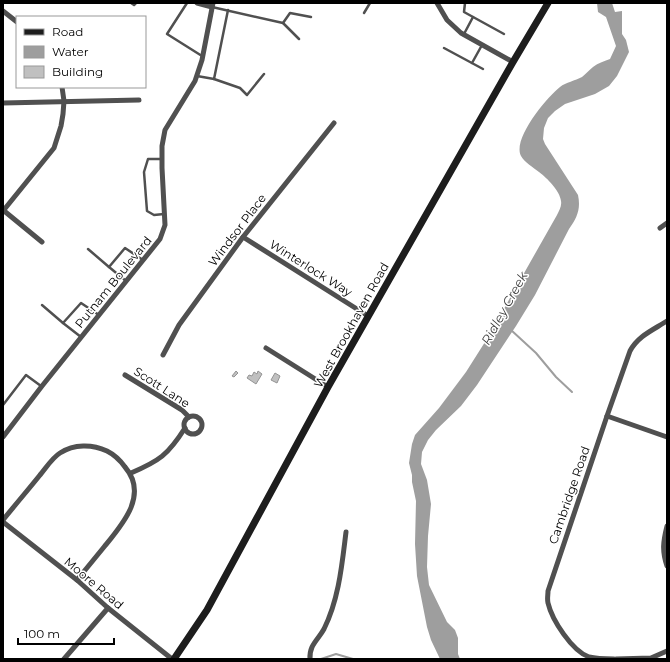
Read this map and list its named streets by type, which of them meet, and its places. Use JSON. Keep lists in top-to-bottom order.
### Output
{
  "streets": {
    "street": [
      "Windsor Place",
      "Winterlock Way",
      "Putnam Boulevard",
      "West Brookhaven Road",
      "Scott Lane",
      "Cambridge Road",
      "Moore Road"
    ]
  },
  "crossings": [
    ["Windsor Place", "Winterlock Way"],
    ["Winterlock Way", "West Brookhaven Road"],
    ["West Brookhaven Road", "Moore Road"],
    ["Scott Lane", "Moore Road"]
  ],
  "water": ["Ridley Creek"],
  "legend": ["Road", "Water", "Building"],
  "scale_bar": "100 m"
}
